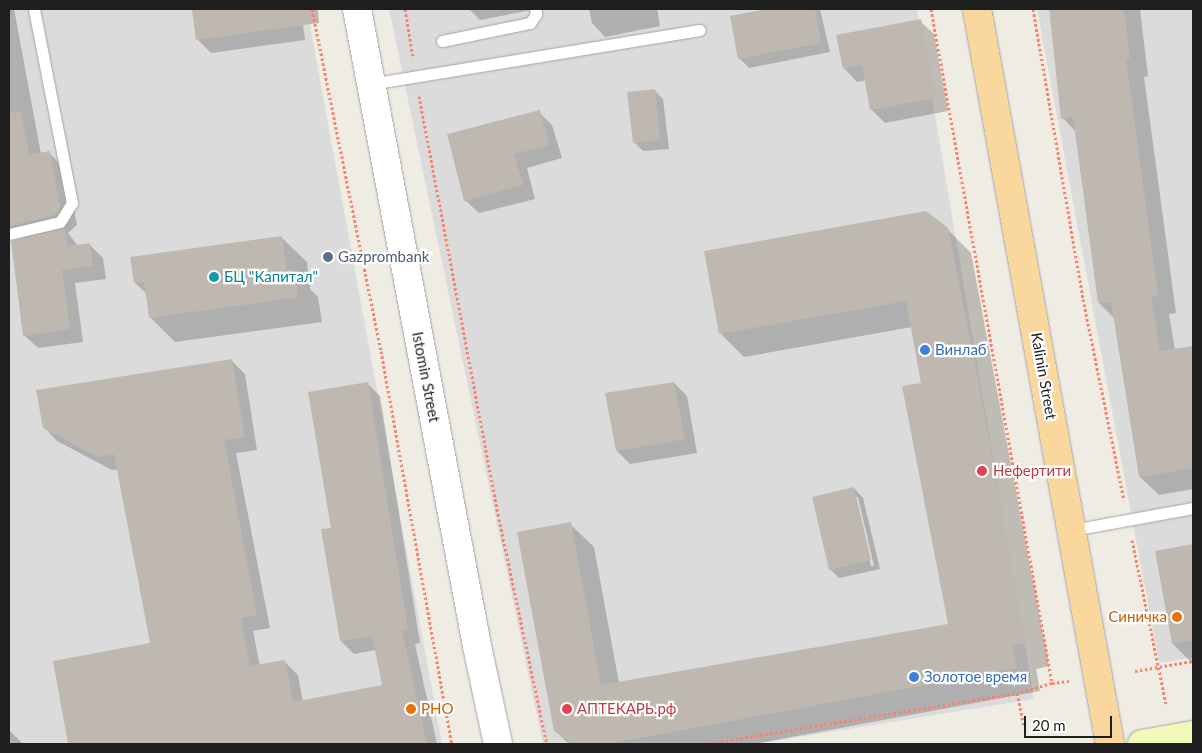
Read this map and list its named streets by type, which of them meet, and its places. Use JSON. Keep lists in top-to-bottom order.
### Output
{
  "streets": {
    "main road": ["Kalinin Street"],
    "street": ["Istomin Street"]
  },
  "places": [
    "Gazprombank",
    "БЦ \"Капитал\"",
    "Винлаб",
    "Нефертити",
    "Синичка",
    "Золотое время",
    "PHO",
    "АПТЕКАРЬ.рф"
  ],
  "scale_bar": "20 m"
}
